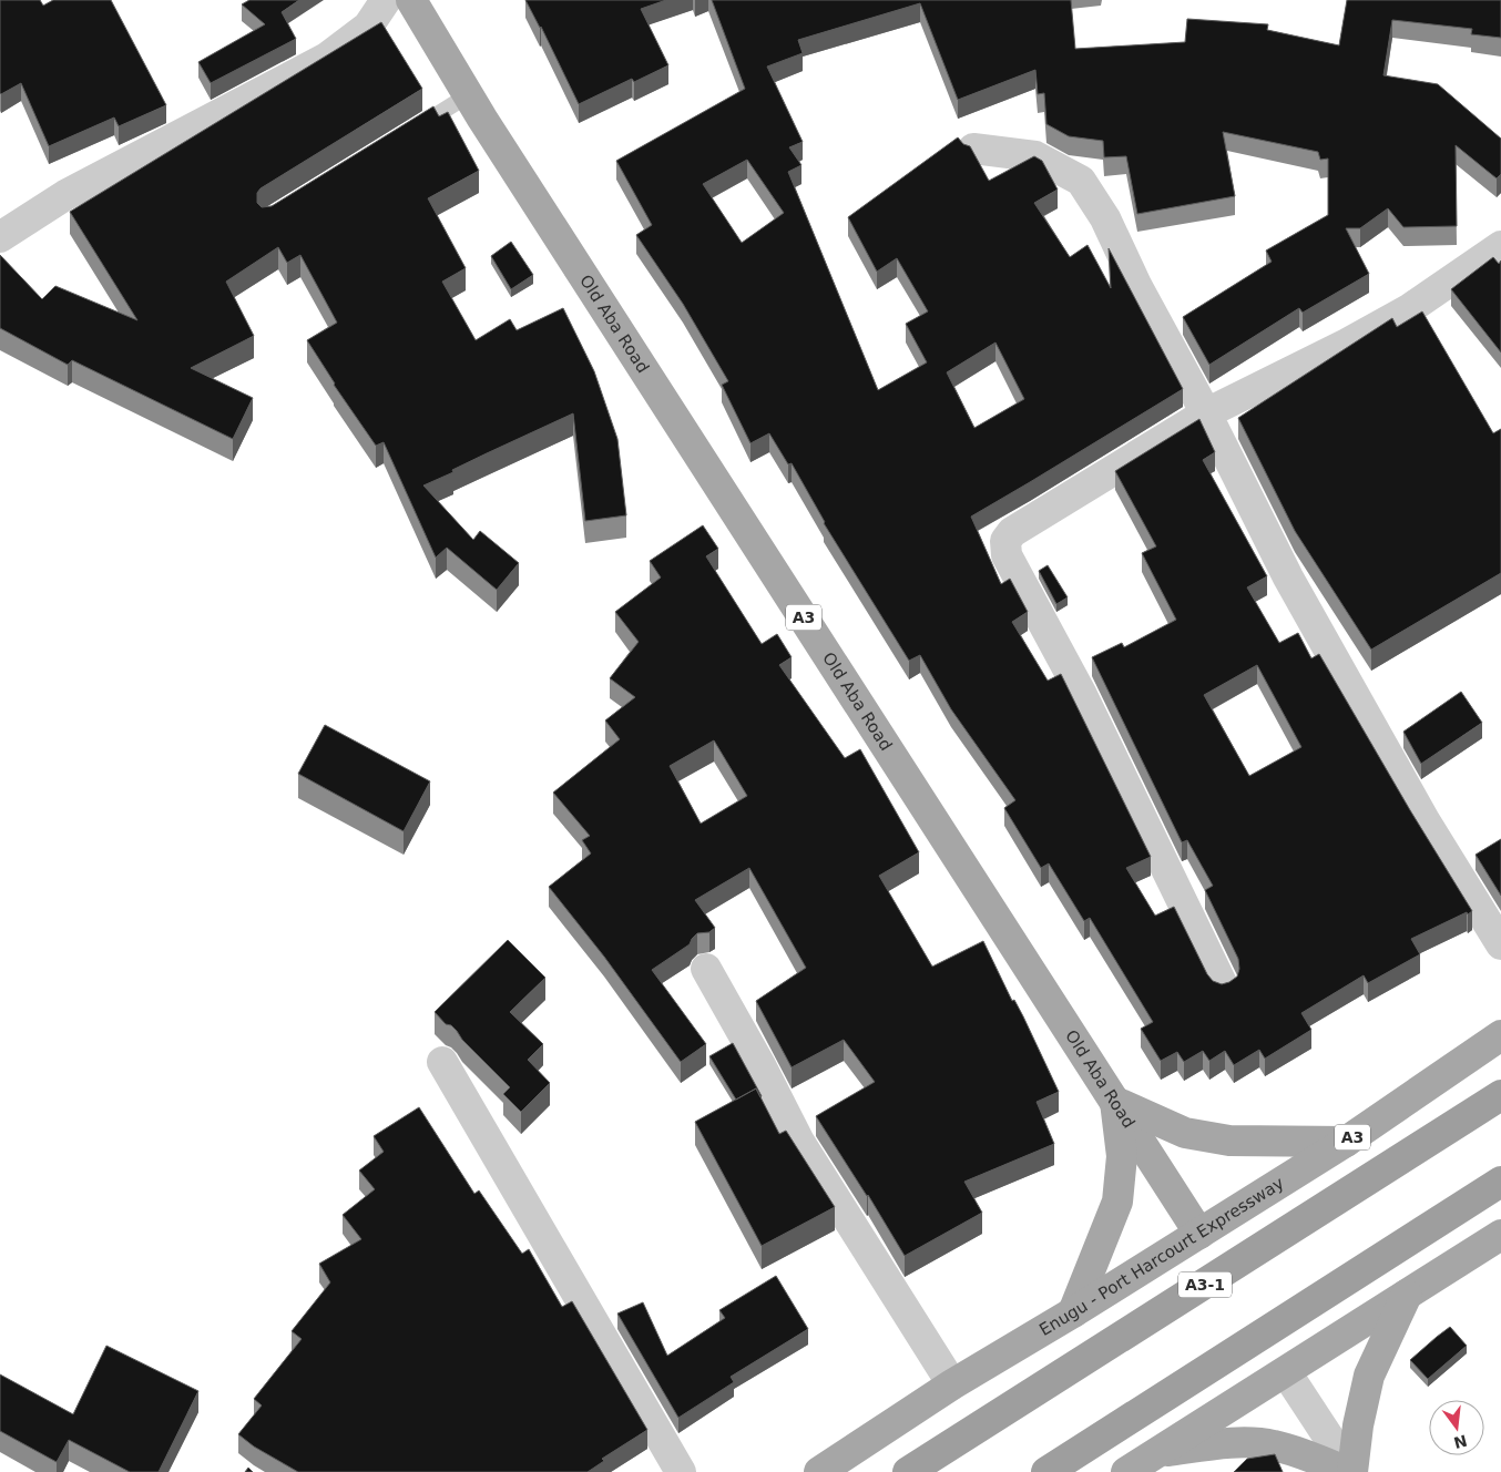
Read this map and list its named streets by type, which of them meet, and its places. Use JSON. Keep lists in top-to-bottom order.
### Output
{
  "streets": {
    "highway": ["A3-1"],
    "main road": ["Old Aba Road", "A3", "Enugu - Port Harcourt Expressway"]
  },
  "crossings": [
    ["Old Aba Road", "Enugu - Port Harcourt Expressway"]
  ],
  "north": "bottom"
}
